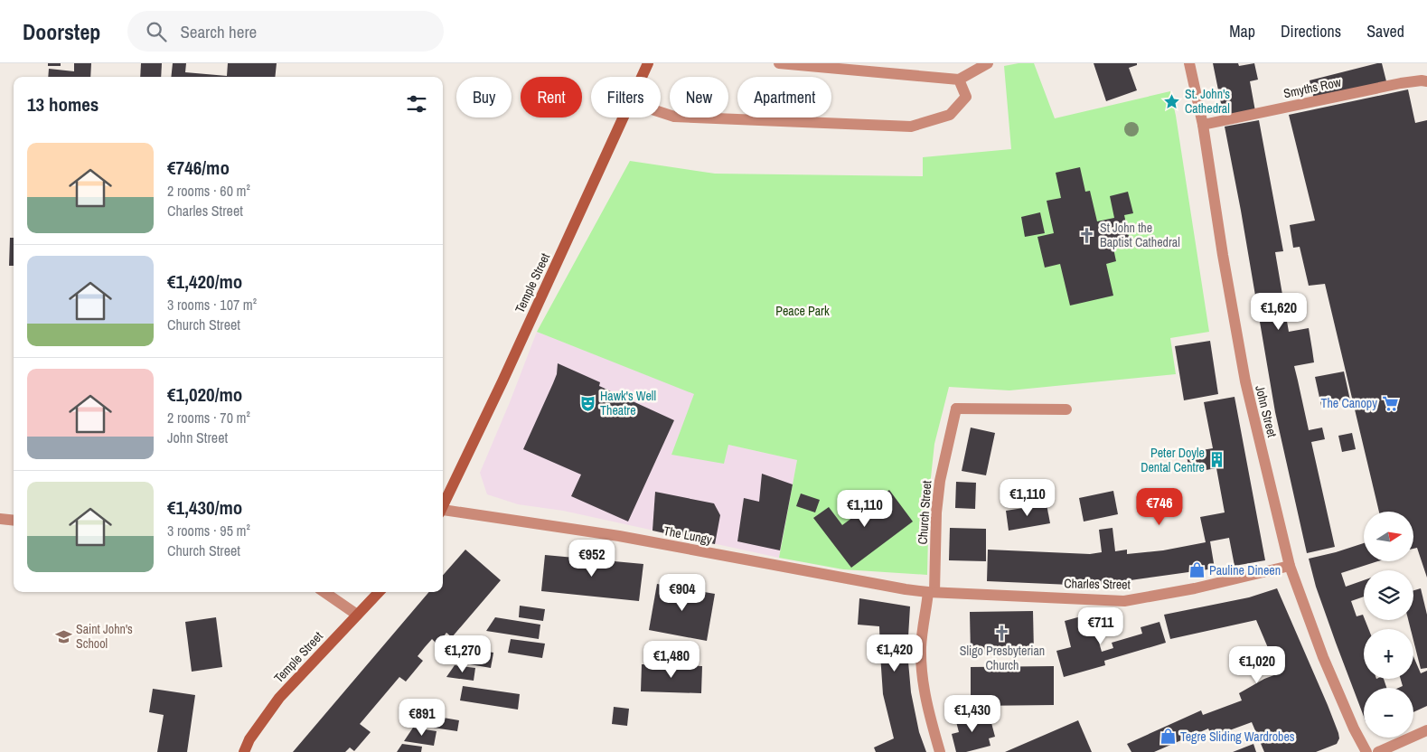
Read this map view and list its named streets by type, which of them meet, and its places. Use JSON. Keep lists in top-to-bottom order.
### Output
{
  "streets": {
    "main road": ["Temple Street"],
    "street": [
      "Smyths Row",
      "John Street",
      "Church Street",
      "The Lungy",
      "Charles Street"
    ]
  },
  "crossings": [
    ["Smyths Row", "John Street"],
    ["John Street", "Charles Street"],
    ["Church Street", "The Lungy"],
    ["Church Street", "Charles Street"],
    ["The Lungy", "Charles Street"]
  ],
  "parks": ["Peace Park"],
  "places": {
    "place": ["St. John's Cathedral"],
    "church": ["St John the Baptist Cathedral", "Sligo Presbyterian Church"],
    "theatre": ["Hawk's Well Theatre"],
    "supermarket": ["The Canopy"],
    "building": ["Peter Doyle Dental Centre"],
    "shop": ["Pauline Dineen", "Tegre Sliding Wardrobes"],
    "school or university": ["Saint John's School"]
  },
  "north": "right",
  "page": {
    "header": "Doorstep",
    "search": "Search here",
    "nav": ["Map", "Directions", "Saved"],
    "chip": [
      "Buy",
      "Rent",
      "Filters",
      "New",
      "Apartment"
    ],
    "heading": "13 homes",
    "list": [
      {
        "name": "€746/mo",
        "note": "2 rooms · 60 m² · Charles Street"
      },
      {
        "name": "€1,420/mo",
        "note": "3 rooms · 107 m² · Church Street"
      },
      {
        "name": "€1,020/mo",
        "note": "2 rooms · 70 m² · John Street"
      },
      {
        "name": "€1,430/mo",
        "note": "3 rooms · 95 m² · Church Street"
      }
    ],
    "price": [
      "€1,620",
      "€1,110",
      "€746",
      "€1,110",
      "€952",
      "€904",
      "€711",
      "€1,420",
      "€1,270",
      "€1,480",
      "€1,020",
      "€1,430",
      "€891"
    ],
    "map_buttons": ["+", "−"]
  }
}
